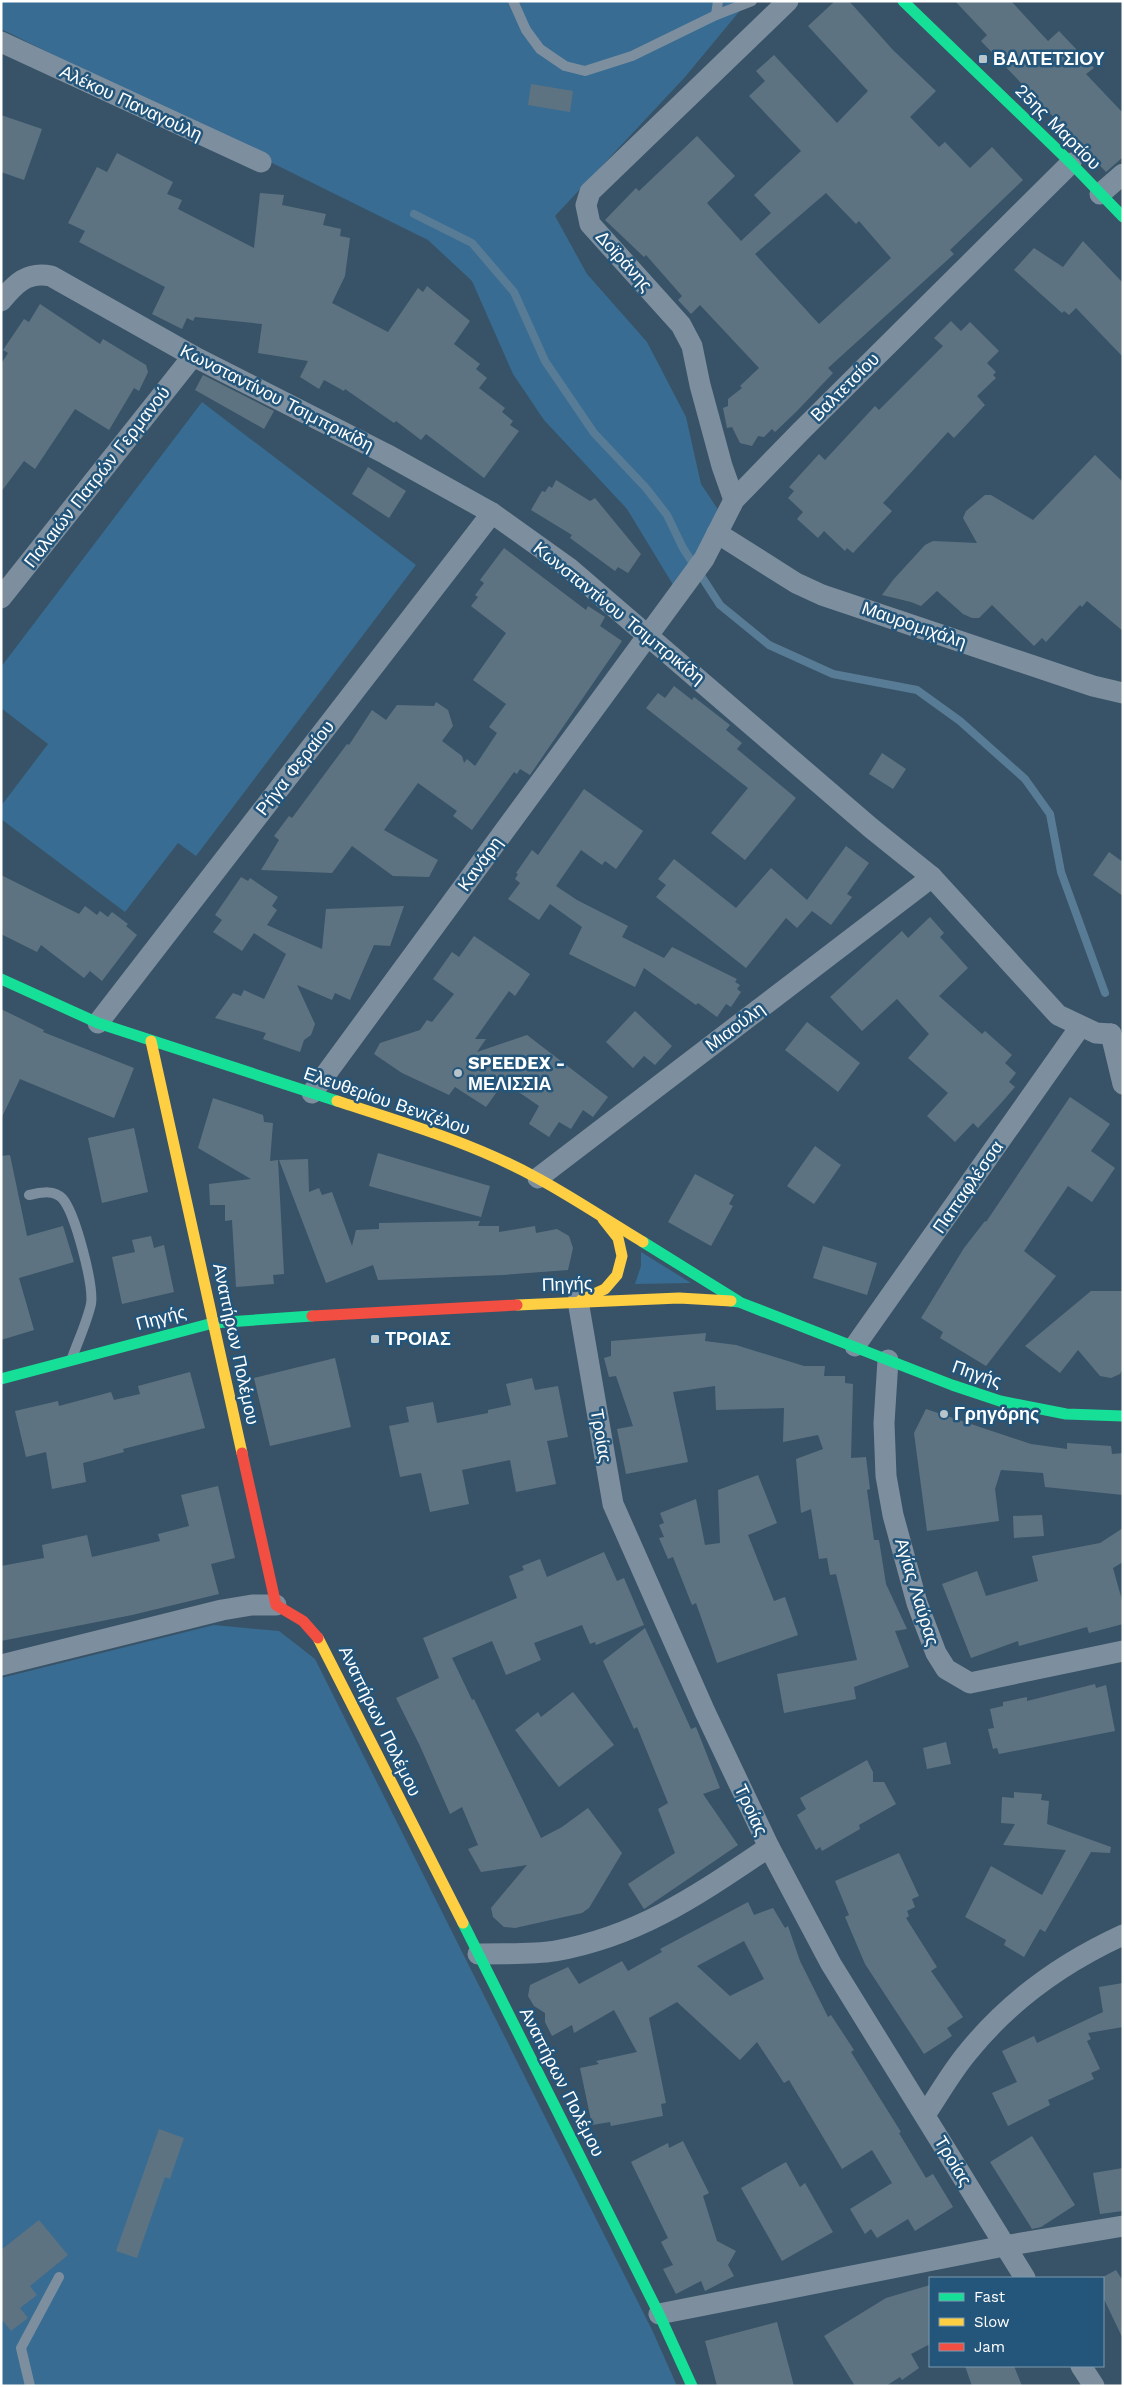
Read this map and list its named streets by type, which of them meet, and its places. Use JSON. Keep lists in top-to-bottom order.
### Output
{
  "streets": {
    "main road": [
      "25ης Μαρτίου",
      "Ελευθερίου Βενιζέλου",
      "Πηγής",
      "Αναπήρων Πολέμου"
    ],
    "street": [
      "Αλέκου Παναγούλη",
      "Δοϊράνης",
      "Βαλτετσίου",
      "Κωνσταντίνου Τσιμπρικίδη",
      "Παλαιών Πατρών Γερμανού",
      "Μαυρομιχάλη",
      "Ρήγα Φεραίου",
      "Κανάρη",
      "Μιαούλη",
      "Παπαφλέσσα",
      "Τροίας",
      "Αγίας Λαύρας"
    ]
  },
  "crossings": [
    ["25ης Μαρτίου", "Βαλτετσίου"],
    ["Δοϊράνης", "Βαλτετσίου"],
    ["Βαλτετσίου", "Κωνσταντίνου Τσιμπρικίδη"],
    ["Βαλτετσίου", "Μαυρομιχάλη"],
    ["Βαλτετσίου", "Κανάρη"],
    ["Κωνσταντίνου Τσιμπρικίδη", "Παλαιών Πατρών Γερμανού"],
    ["Κωνσταντίνου Τσιμπρικίδη", "Ρήγα Φεραίου"],
    ["Κωνσταντίνου Τσιμπρικίδη", "Κανάρη"],
    ["Κωνσταντίνου Τσιμπρικίδη", "Μιαούλη"],
    ["Κωνσταντίνου Τσιμπρικίδη", "Παπαφλέσσα"],
    ["Ρήγα Φεραίου", "Ελευθερίου Βενιζέλου"],
    ["Κανάρη", "Ελευθερίου Βενιζέλου"],
    ["Μιαούλη", "Ελευθερίου Βενιζέλου"],
    ["Ελευθερίου Βενιζέλου", "Πηγής"],
    ["Ελευθερίου Βενιζέλου", "Αναπήρων Πολέμου"],
    ["Παπαφλέσσα", "Πηγής"],
    ["Πηγής", "Αναπήρων Πολέμου"],
    ["Πηγής", "Τροίας"],
    ["Πηγής", "Αγίας Λαύρας"]
  ],
  "places": {
    "transit": ["ΒΑΛΤΕΤΣΙΟΥ", "ΤΡΟΙΑΣ"],
    "other": ["SPEEDEX - ΜΕΛΙΣΣΙΑ", "Γρηγόρης"]
  },
  "legend": ["Fast", "Slow", "Jam"]
}
